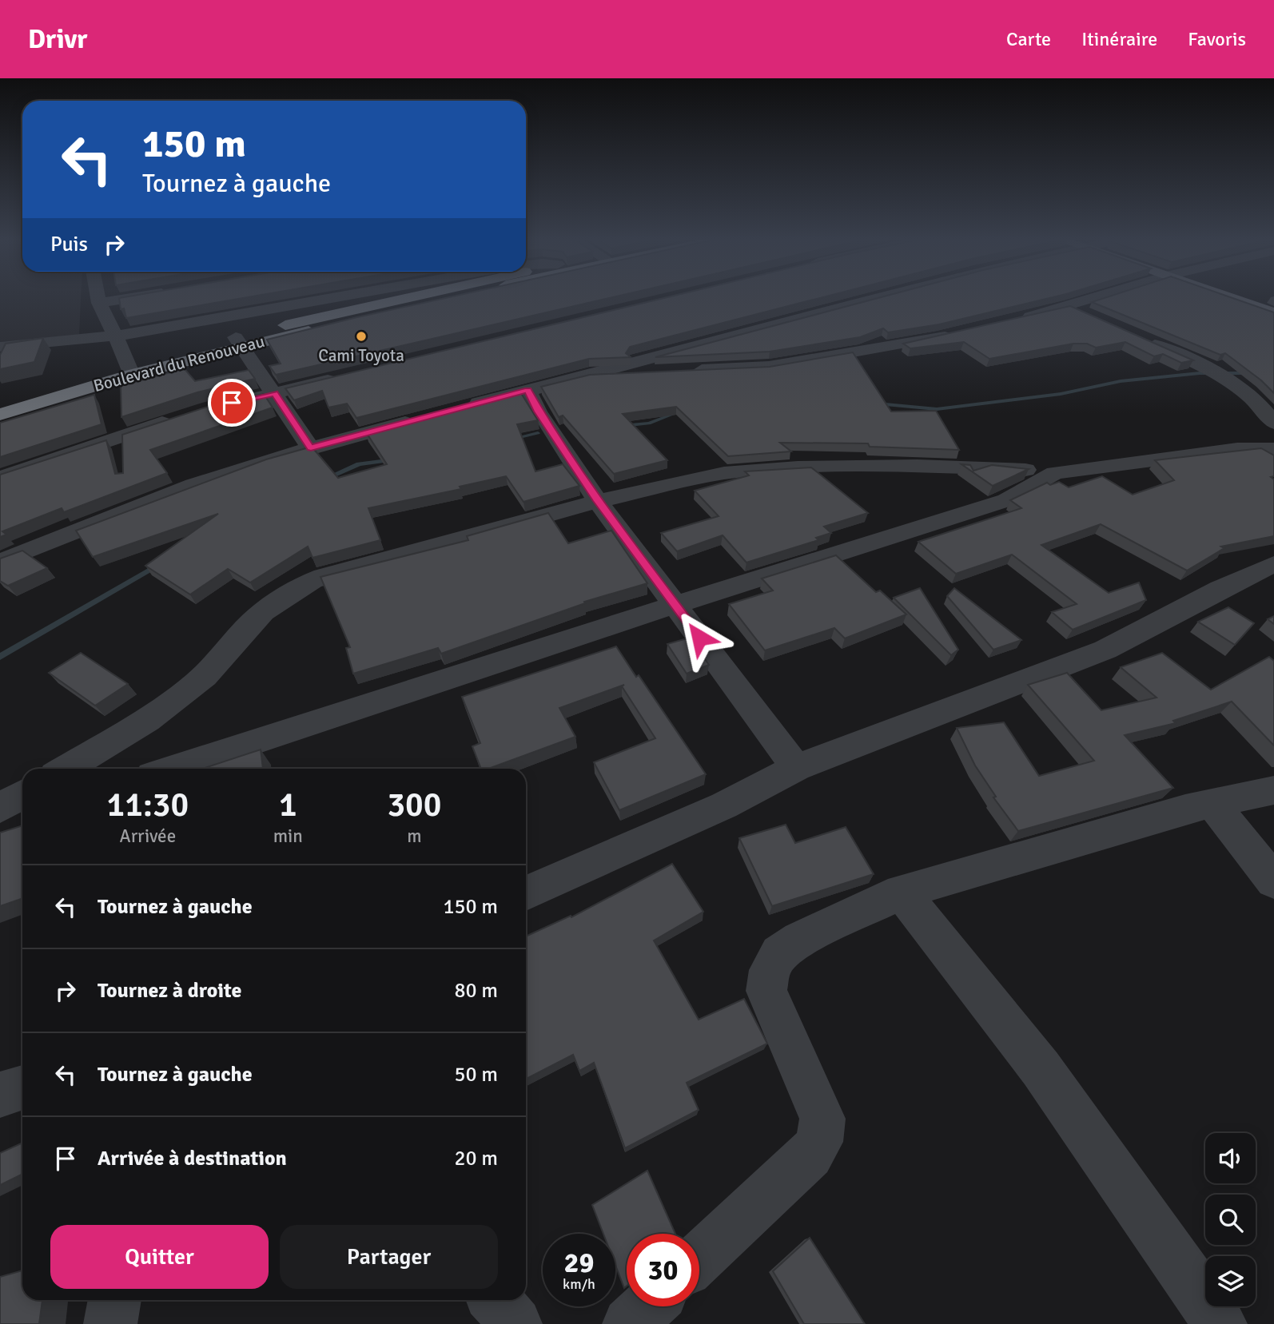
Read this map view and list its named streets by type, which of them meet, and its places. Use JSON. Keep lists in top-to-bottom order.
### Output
{
  "streets": {
    "highway": ["Boulevard du Renouveau"]
  },
  "places": ["Cami Toyota"],
  "page": {
    "header": "Drivr",
    "nav": ["Carte", "Itinéraire", "Favoris"],
    "turn": ["150 m", "Tournez à gauche"],
    "then": "Puis",
    "eta": [
      "11:30",
      "Arrivée",
      "1",
      "min",
      "300",
      "m"
    ],
    "list": [
      {
        "name": "Tournez à gauche",
        "value": "150 m"
      },
      {
        "name": "Tournez à droite",
        "value": "80 m"
      },
      {
        "name": "Tournez à gauche",
        "value": "50 m"
      },
      {
        "name": "Arrivée à destination",
        "value": "20 m"
      }
    ],
    "buttons": ["Quitter", "Partager"],
    "speed": "29 km/h",
    "limit": "30"
  }
}
